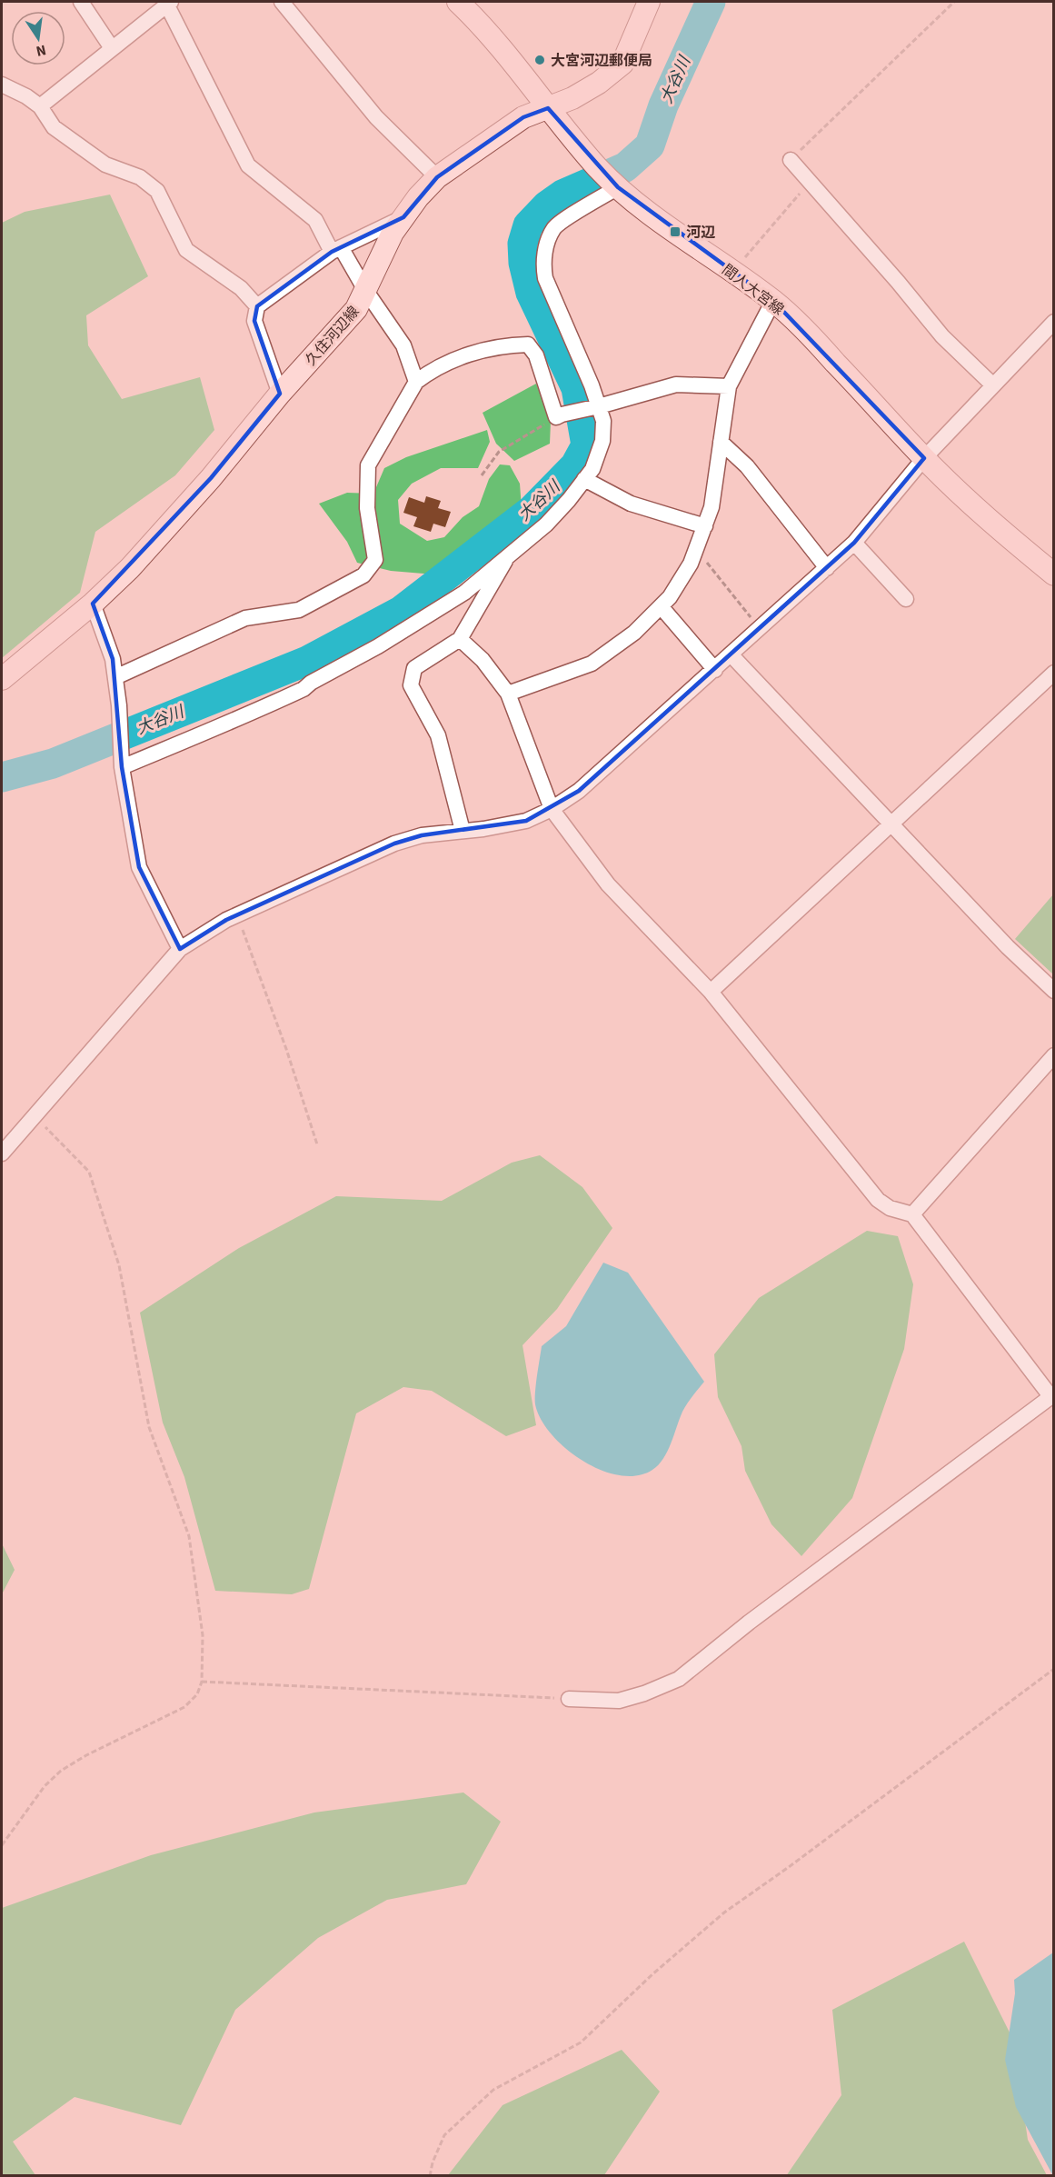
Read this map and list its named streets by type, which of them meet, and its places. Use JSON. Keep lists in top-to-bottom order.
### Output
{
  "streets": {
    "main road": ["間人大宮線", "久住河辺線"]
  },
  "crossings": [
    ["間人大宮線", "久住河辺線"]
  ],
  "water": ["大谷川"],
  "places": {
    "other": ["大宮河辺郵便局"],
    "transit": ["河辺"]
  },
  "north": "bottom"
}
